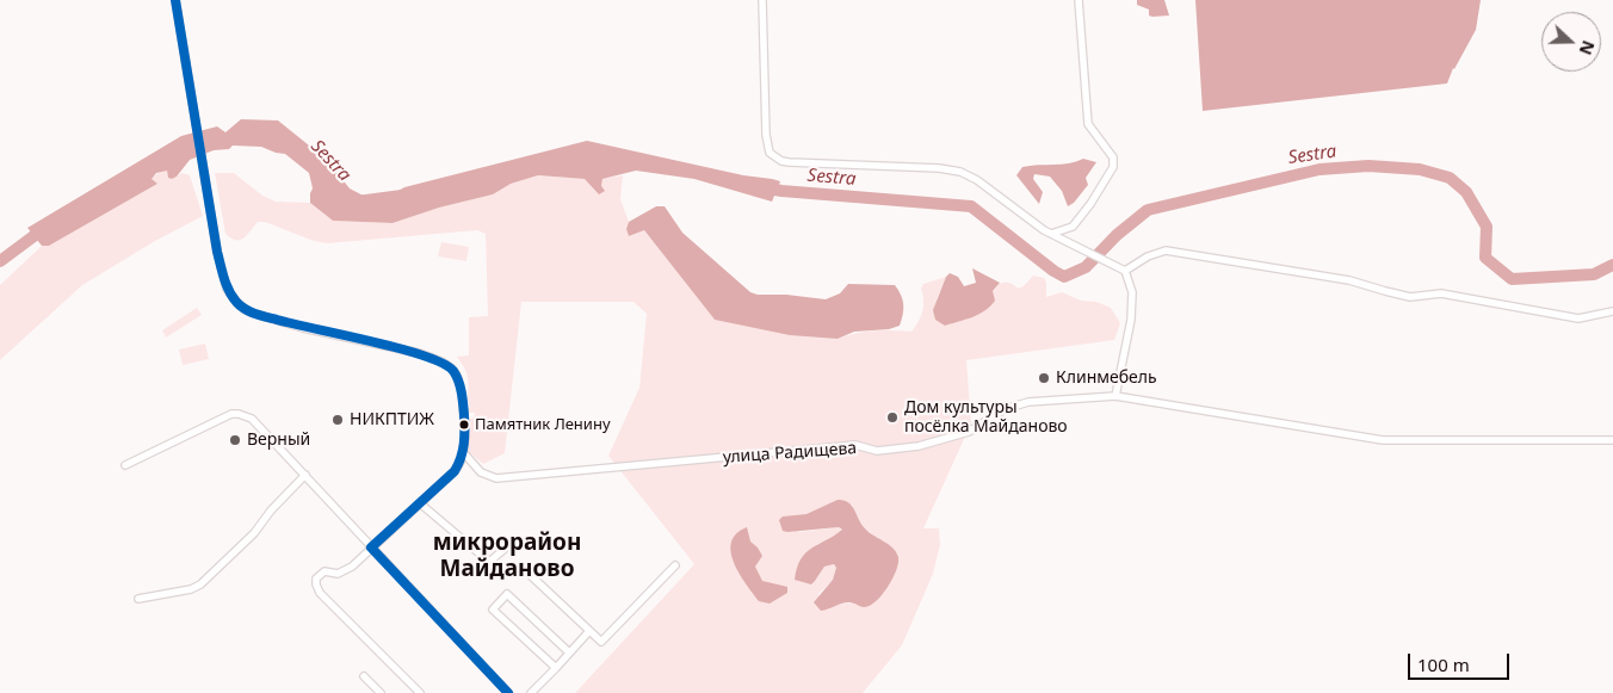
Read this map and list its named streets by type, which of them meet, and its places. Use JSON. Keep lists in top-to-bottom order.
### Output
{
  "streets": {
    "street": ["улица Радищева"]
  },
  "districts": ["микрорайон Майданово"],
  "water": ["Sestra"],
  "places": [
    "Клинмебель",
    "Дом культуры посёлка Майданово",
    "НИКПТИЖ",
    "Памятник Ленину",
    "Верный"
  ],
  "scale_bar": "100 m",
  "north": "right"
}
